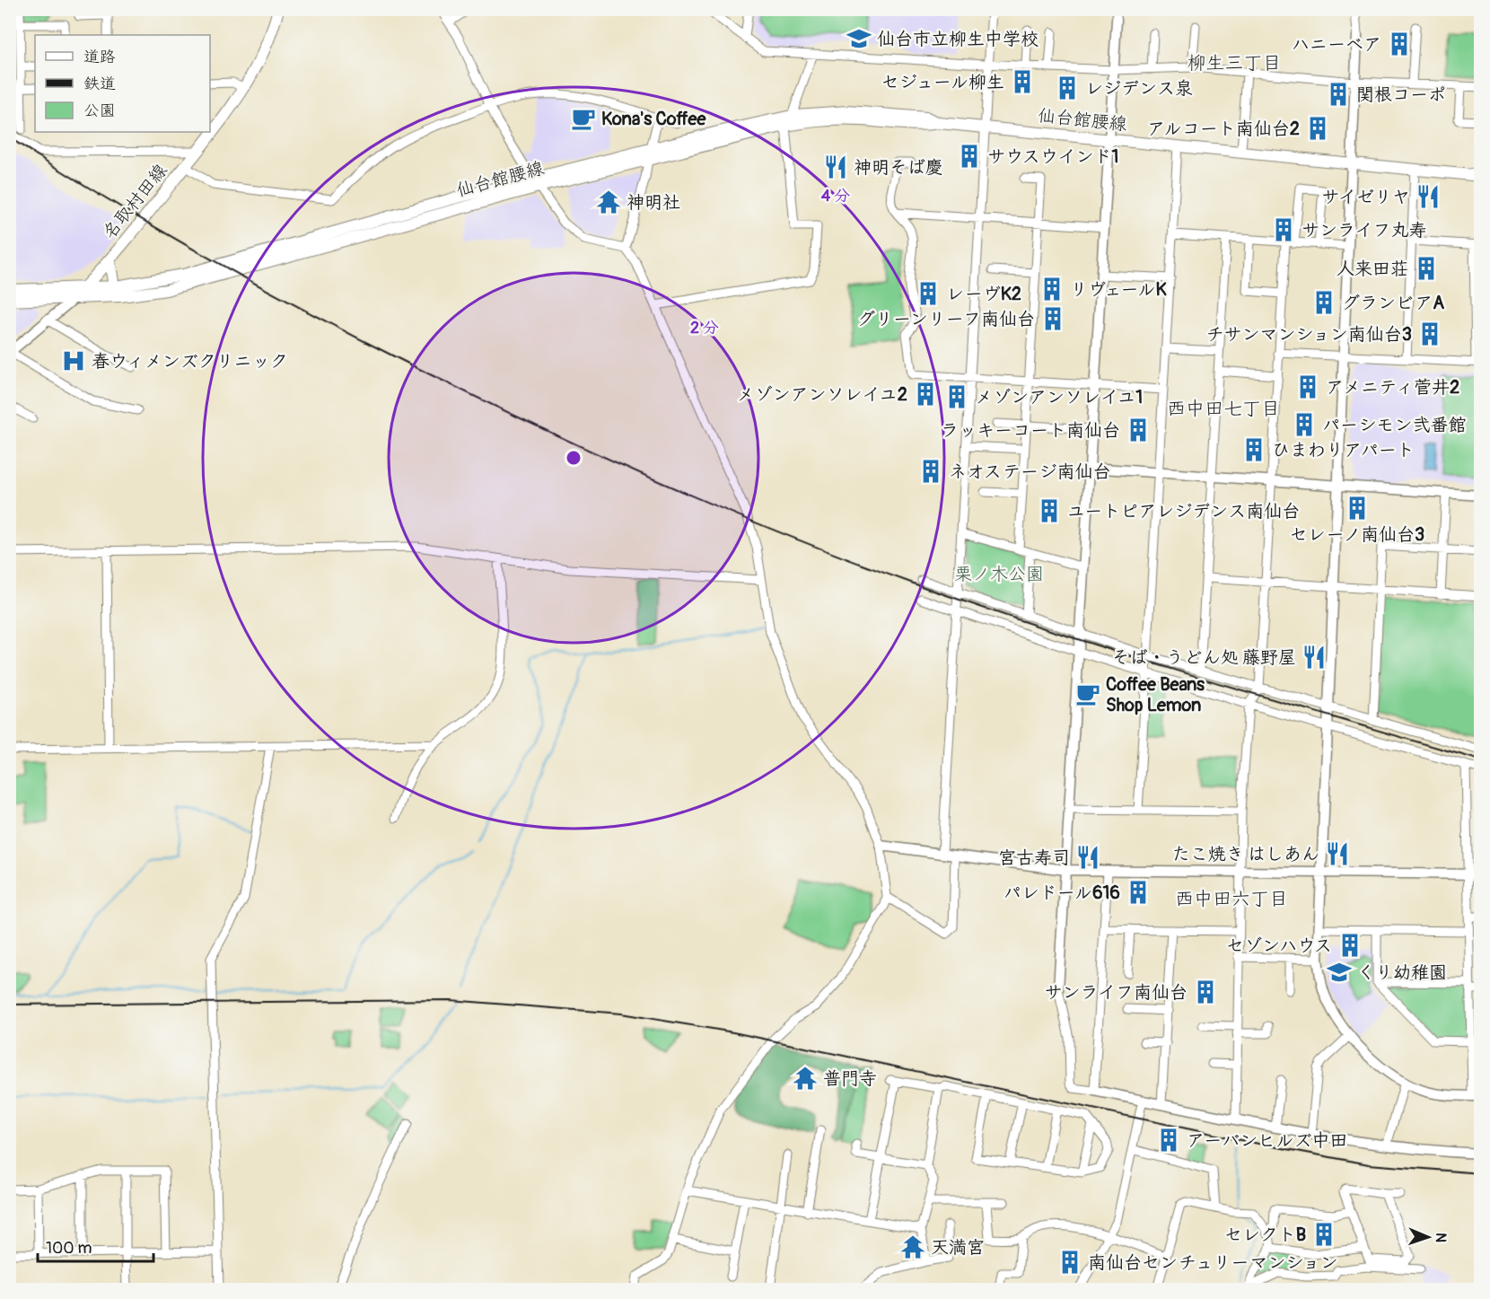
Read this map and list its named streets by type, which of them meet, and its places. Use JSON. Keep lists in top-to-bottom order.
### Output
{
  "streets": {
    "main road": ["仙台館腰線", "名取村田線"]
  },
  "crossings": [
    ["仙台館腰線", "名取村田線"]
  ],
  "districts": ["柳生三丁目", "西中田七丁目", "西中田六丁目"],
  "parks": ["栗ノ木公園"],
  "places": {
    "school or university": ["仙台市立柳生中学校", "くり幼稚園"],
    "building": [
      "ハニーベア",
      "セジュール柳生",
      "レジデンス泉",
      "関根コーポ",
      "アルコート南仙台2",
      "サウスウインド1",
      "サンライフ丸寿",
      "人来田荘",
      "リヴェールK",
      "レーヴK2",
      "グランビアA",
      "グリーンリーフ南仙台",
      "チサンマンション南仙台3",
      "アメニティ菅井2",
      "メゾンアンソレイユ2",
      "メゾンアンソレイユ1",
      "パーシモン弐番館",
      "ラッキーコート南仙台",
      "ひまわりアパート",
      "ネオステージ南仙台",
      "セレーノ南仙台3",
      "ユートピアレジデンス南仙台",
      "パレドール616",
      "セゾンハウス",
      "サンライフ南仙台",
      "アーバンヒルズ中田",
      "セレクトB",
      "南仙台センチュリーマンション"
    ],
    "cafe": ["Kona's Coffee", "Coffee Beans Shop Lemon"],
    "restaurant": [
      "神明そば慶",
      "サイゼリヤ",
      "そば・うどん処 藤野屋",
      "たこ焼き はしあん",
      "宮古寿司"
    ],
    "temple": ["神明社", "普門寺", "天満宮"],
    "hospital": ["春ウィメンズクリニック"]
  },
  "legend": ["道路", "鉄道", "公園"],
  "scale_bar": "100 m",
  "north": "right",
  "rings": ["4 分", "2 分"]
}
